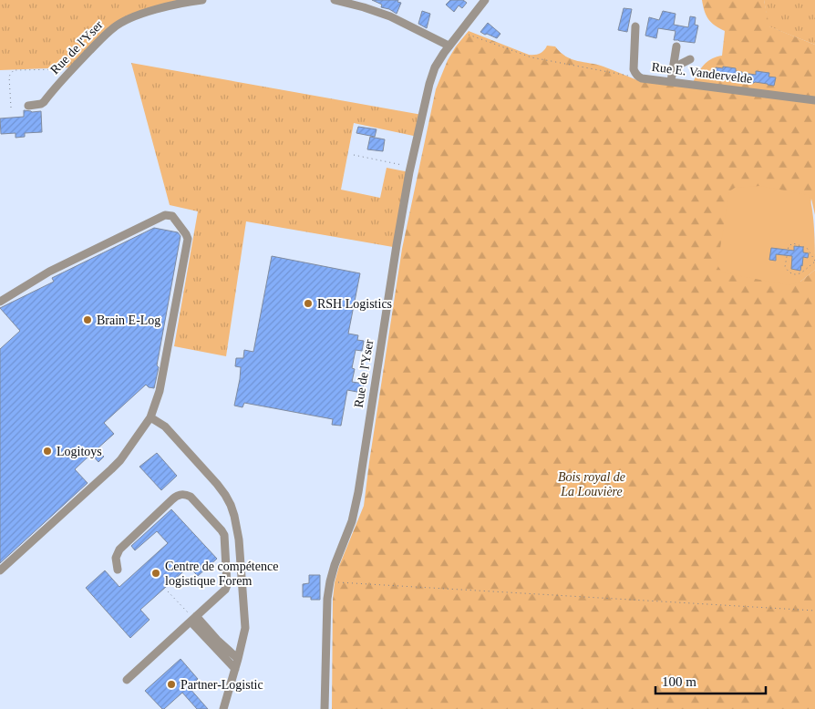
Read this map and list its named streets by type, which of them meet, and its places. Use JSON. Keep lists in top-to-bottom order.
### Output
{
  "streets": {
    "street": ["Rue de l'Yser", "Rue E. Vandervelde"]
  },
  "parks": ["Bois royal de La Louvière"],
  "places": [
    "RSH Logistics",
    "Brain E-Log",
    "Logitoys",
    "Centre de compétence logistique Forem",
    "Partner-Logistic"
  ],
  "scale_bar": "100 m"
}
